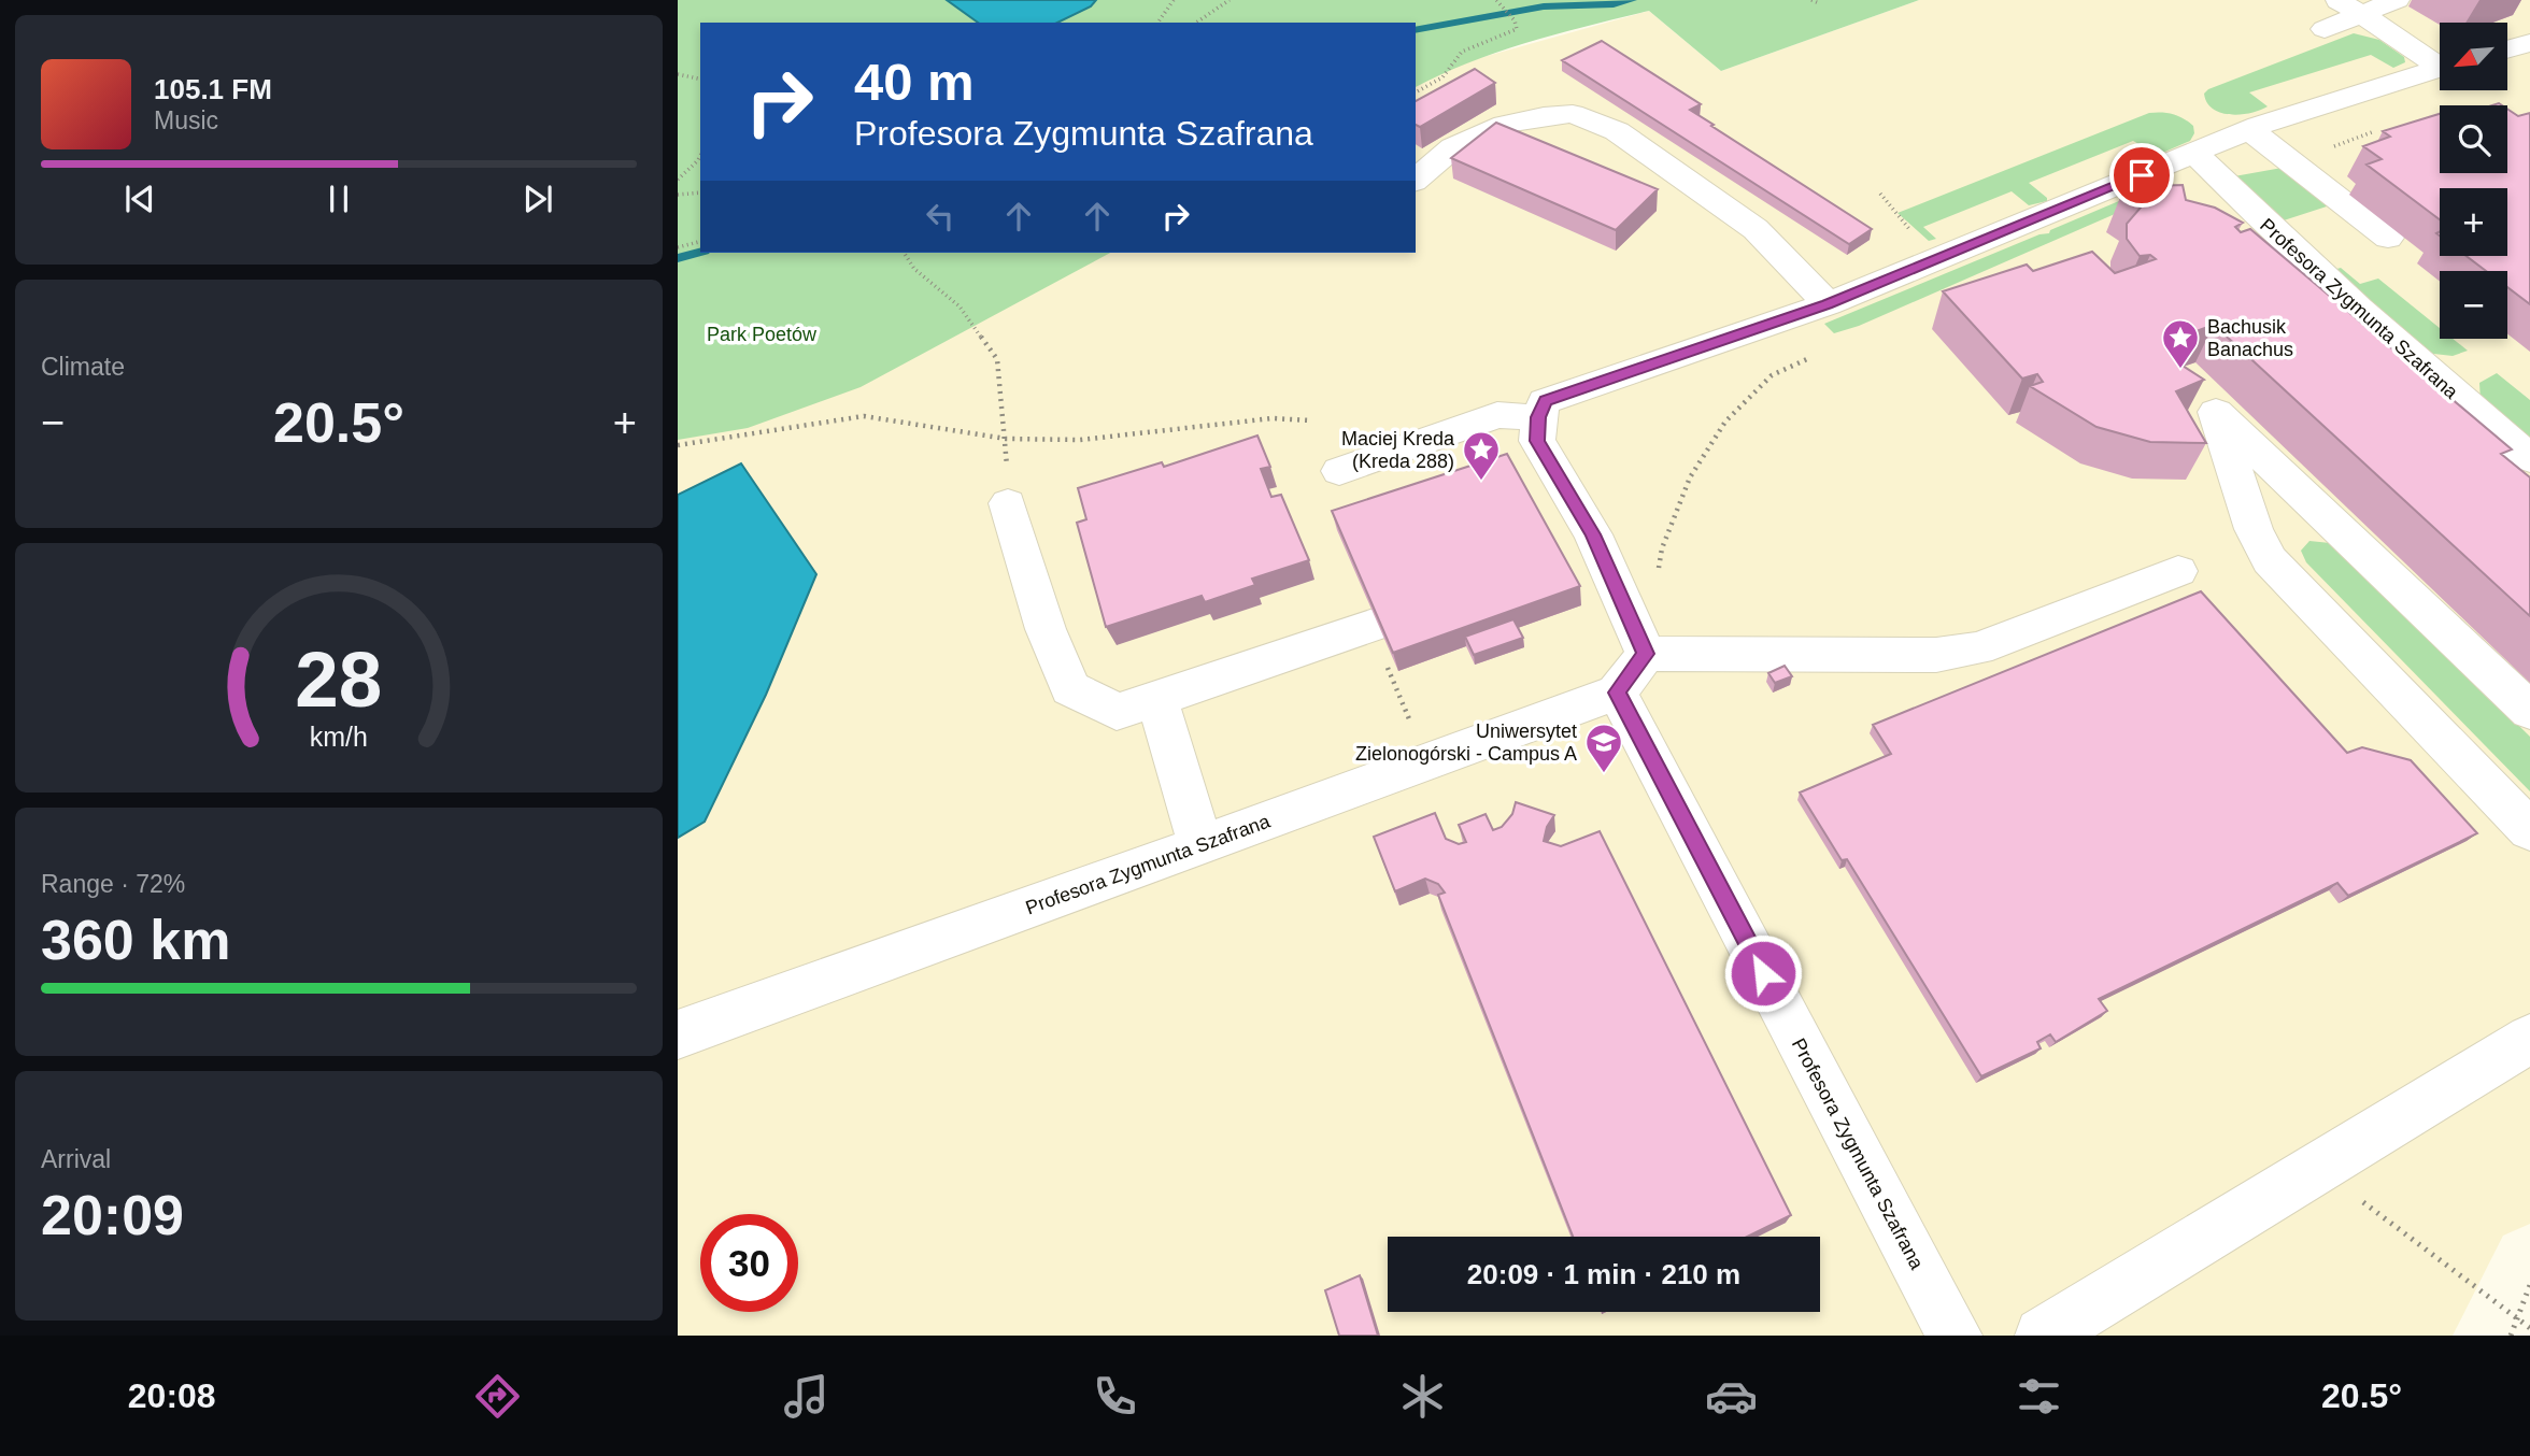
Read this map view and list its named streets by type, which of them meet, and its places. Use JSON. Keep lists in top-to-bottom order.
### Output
{
  "streets": {
    "street": ["Profesora Zygmunta Szafrana"]
  },
  "parks": ["Park Poetów"],
  "places": {
    "place": ["Bachusik Banachus", "Maciej Kreda (Kreda 288)"],
    "school or university": ["Uniwersytet Zielonogórski - Campus A"]
  },
  "north": "bottom left",
  "page": {
    "map_buttons": ["+", "−"],
    "turn": ["40 m", "Profesora Zygmunta Szafrana"],
    "song": ["105.1 FM", "Music"],
    "tile": [
      "Climate",
      ["Range · 72%", "360 km"],
      ["Arrival", "20:09"]
    ],
    "heat": ["−", "20.5°", "+"],
    "limit": "30",
    "trip": "20:09 · 1 min · 210 m",
    "tabs": ["20:08", "20.5°"],
    "gauge": ["28", "km/h"]
  }
}
